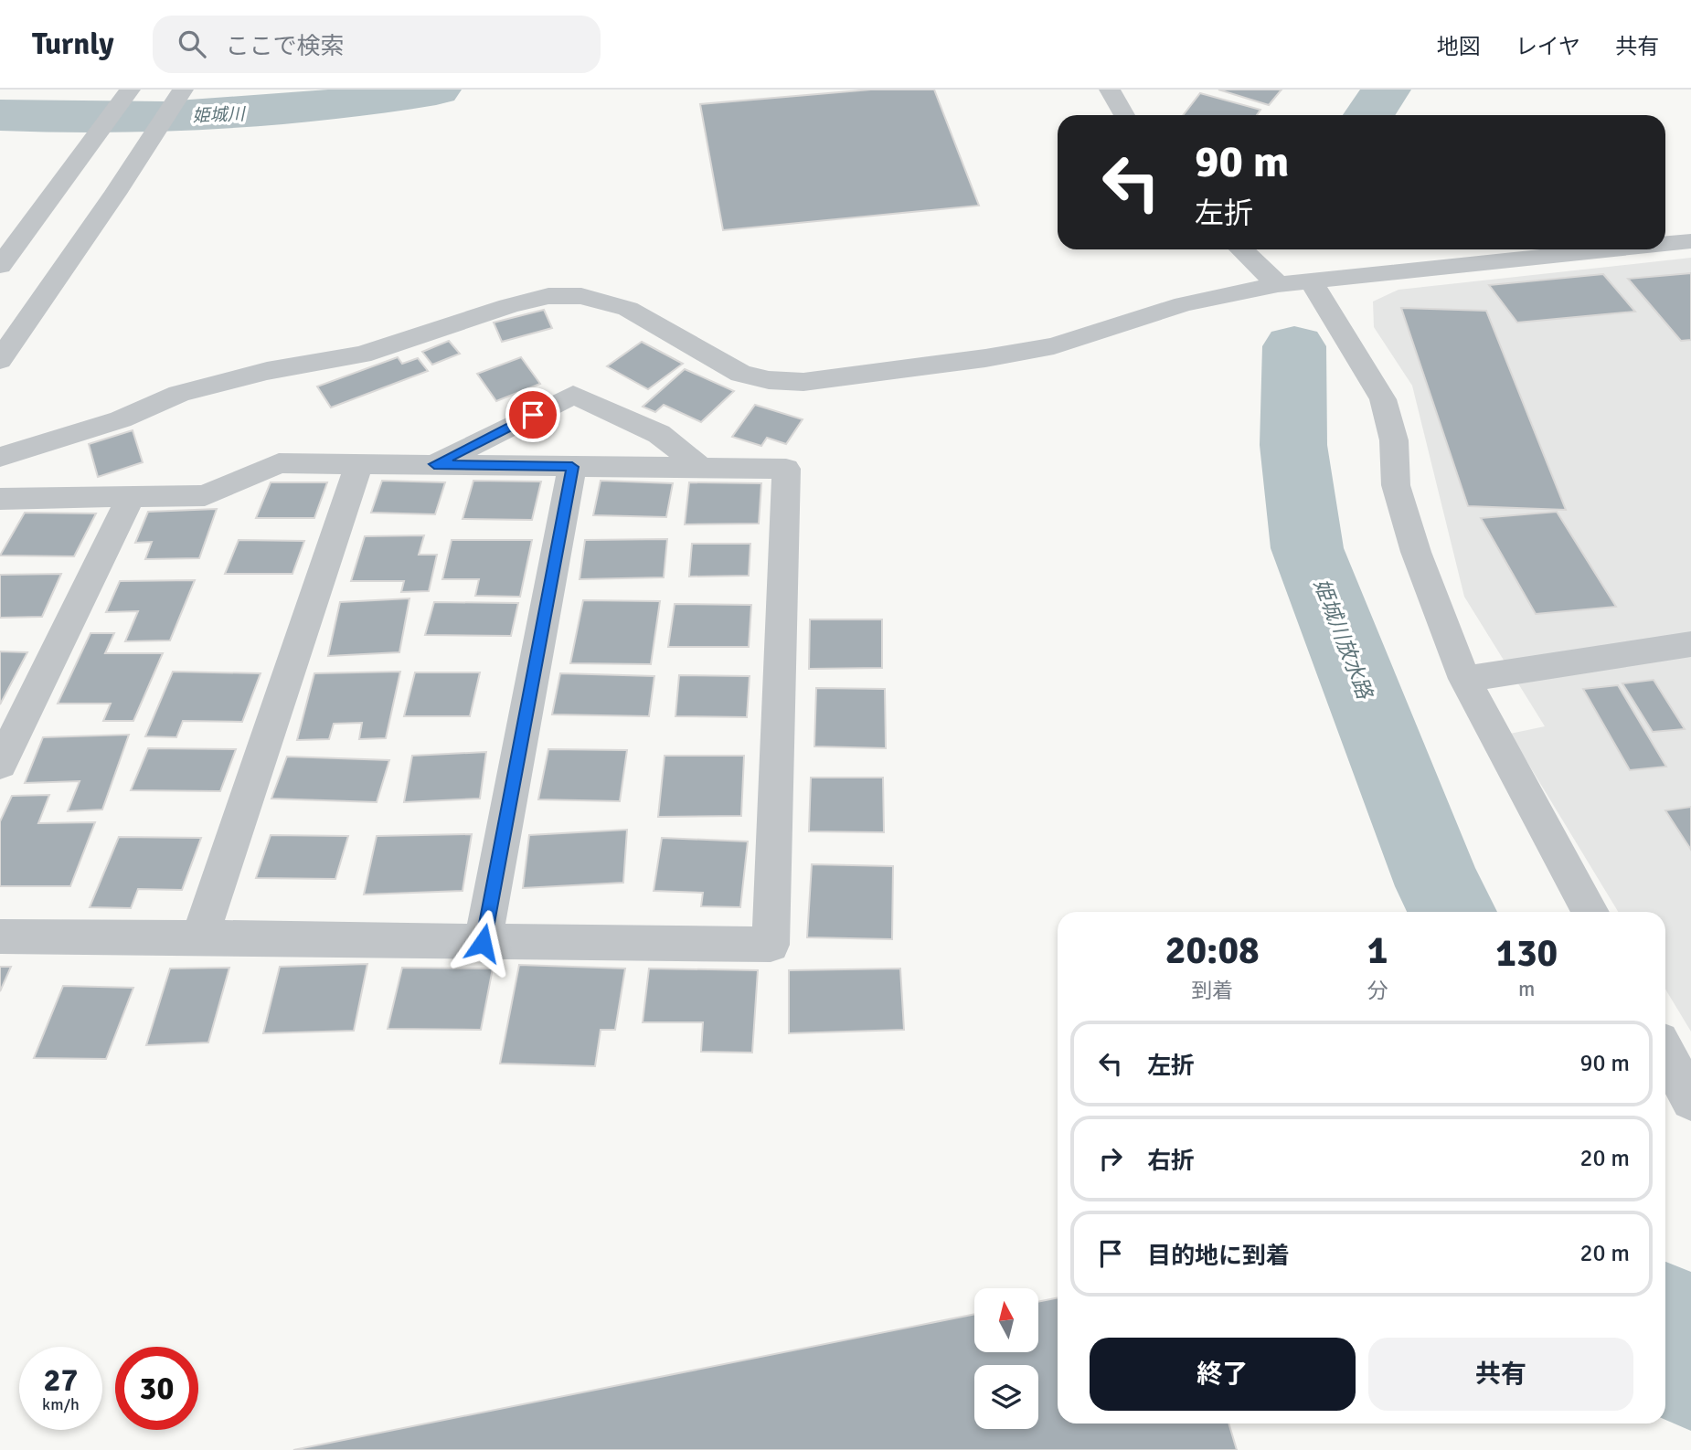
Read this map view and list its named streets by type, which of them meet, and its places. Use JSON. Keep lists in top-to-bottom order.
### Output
{
  "water": ["姫城川", "姫城川放水路"],
  "north": "top",
  "page": {
    "header": "Turnly",
    "search": "ここで検索",
    "nav": ["地図", "レイヤ", "共有"],
    "turn": ["90 m", "左折"],
    "eta": [
      "20:08",
      "到着",
      "1",
      "分",
      "130",
      "m"
    ],
    "list": [
      {
        "name": "左折",
        "value": "90 m"
      },
      {
        "name": "右折",
        "value": "20 m"
      },
      {
        "name": "目的地に到着",
        "value": "20 m"
      }
    ],
    "buttons": ["終了", "共有"],
    "speed": "27 km/h",
    "limit": "30"
  }
}
